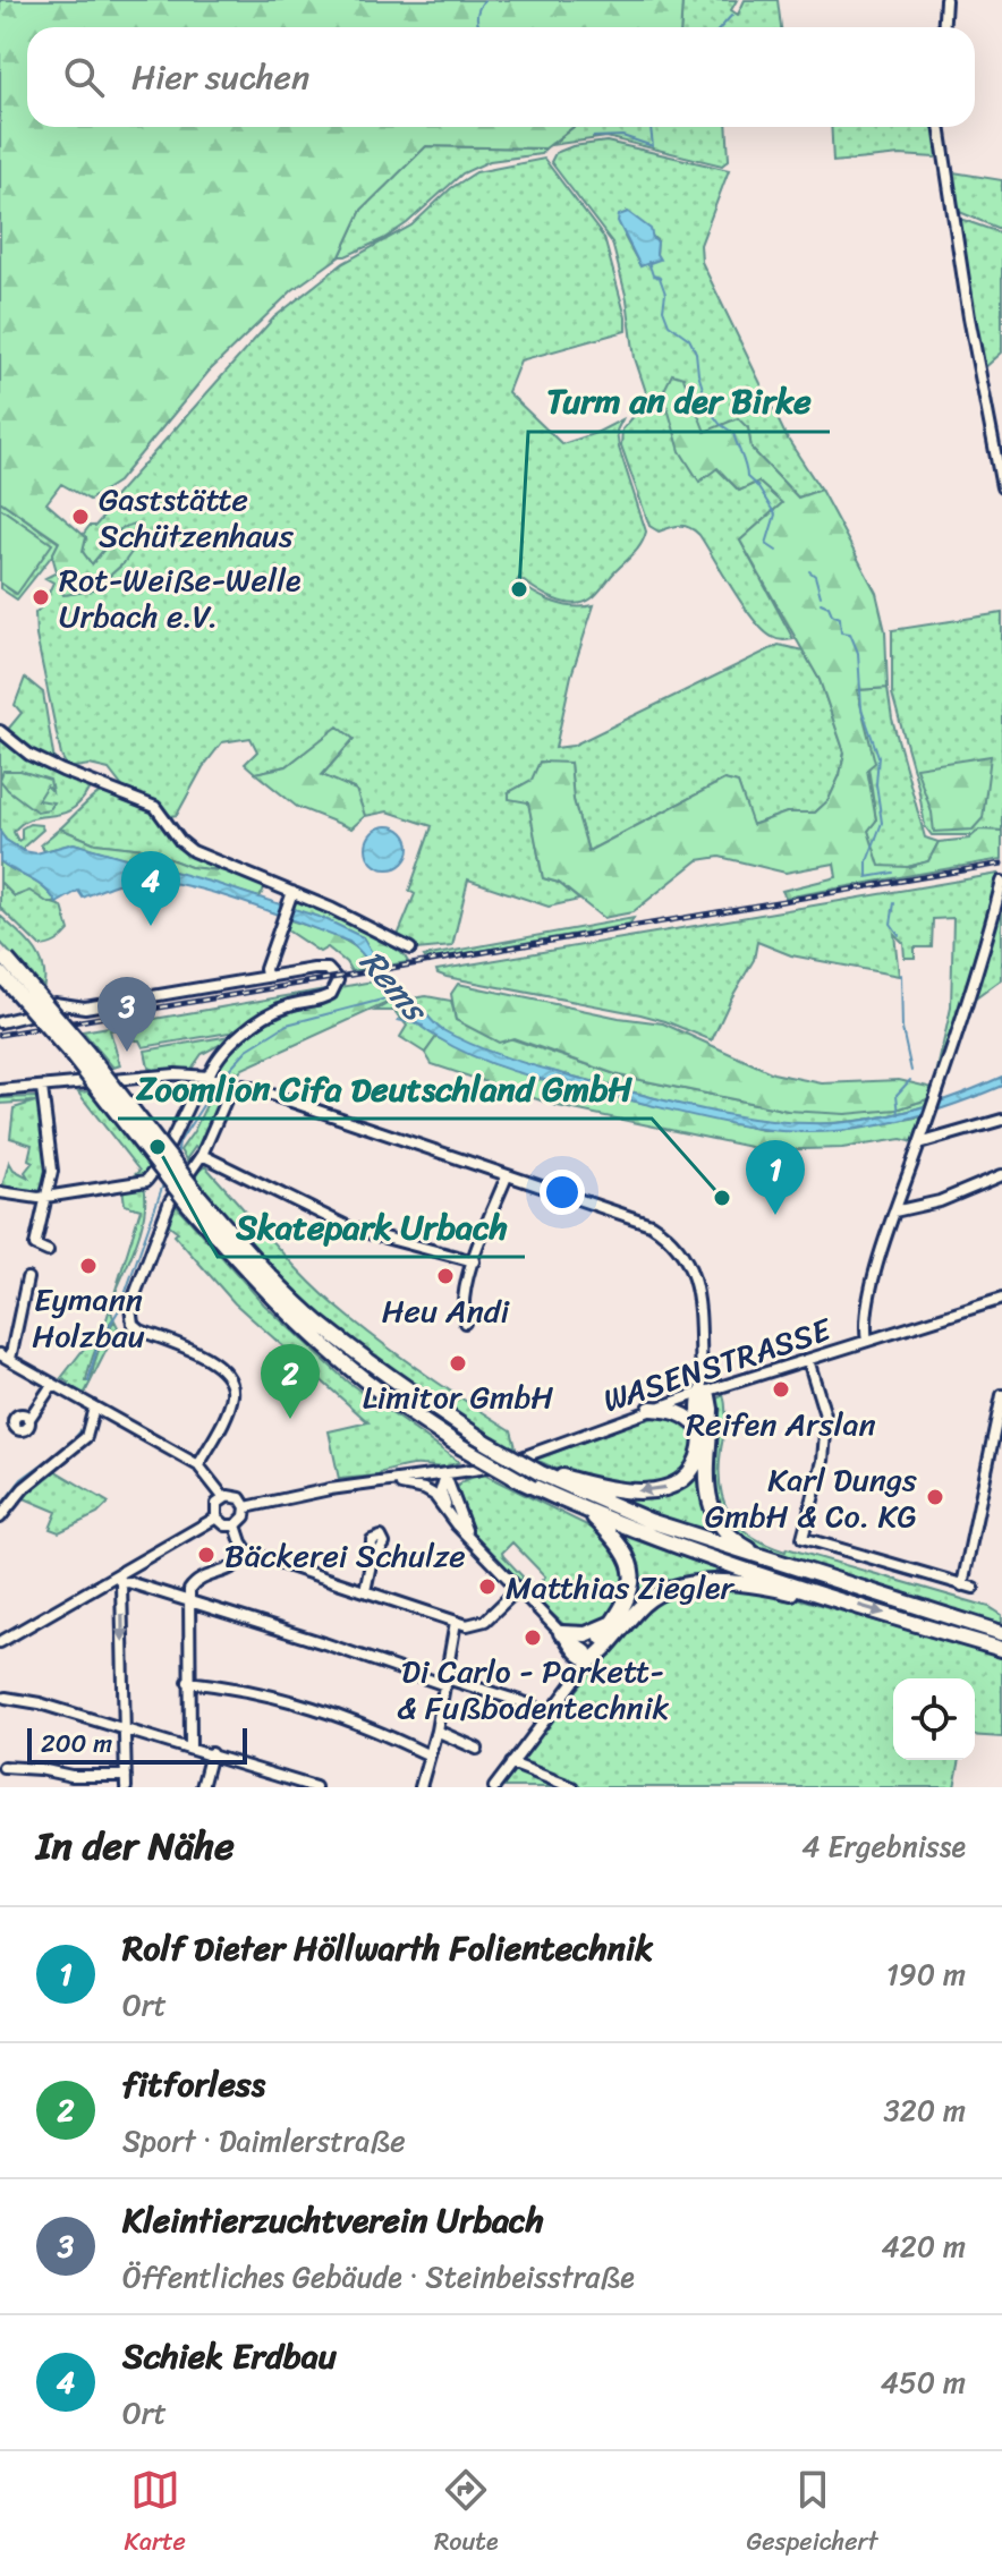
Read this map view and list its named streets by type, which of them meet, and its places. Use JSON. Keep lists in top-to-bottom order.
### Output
{
  "streets": {
    "street": ["WASENSTRASSE"]
  },
  "water": ["Rems"],
  "places": [
    "Gaststätte Schützenhaus",
    "Turm an der Birke",
    "Rot-Weiße-Welle Urbach e.V.",
    "Skatepark Urbach",
    "Zoomlion Cifa Deutschland GmbH",
    "Eymann Holzbau",
    "Heu Andi",
    "Limitor GmbH",
    "Reifen Arslan",
    "Karl Dungs GmbH & Co. KG",
    "Bäckerei Schulze",
    "Matthias Ziegler",
    "Di Carlo - Parkett- & Fußbodentechnik"
  ],
  "scale_bar": "200 m",
  "page": {
    "search": "Hier suchen",
    "pins": [
      "4",
      "3",
      "1",
      "2"
    ],
    "scale": "200 m",
    "heading": ["In der Nähe", "4 Ergebnisse"],
    "list": [
      {
        "mark": "1",
        "name": "Rolf Dieter Höllwarth Folientechnik",
        "note": "Ort",
        "value": "190 m"
      },
      {
        "mark": "2",
        "name": "fitforless",
        "note": "Sport · Daimlerstraße",
        "value": "320 m"
      },
      {
        "mark": "3",
        "name": "Kleintierzuchtverein Urbach",
        "note": "Öffentliches Gebäude · Steinbeisstraße",
        "value": "420 m"
      },
      {
        "mark": "4",
        "name": "Schiek Erdbau",
        "note": "Ort",
        "value": "450 m"
      }
    ],
    "nav": ["Karte", "Route", "Gespeichert"]
  }
}
